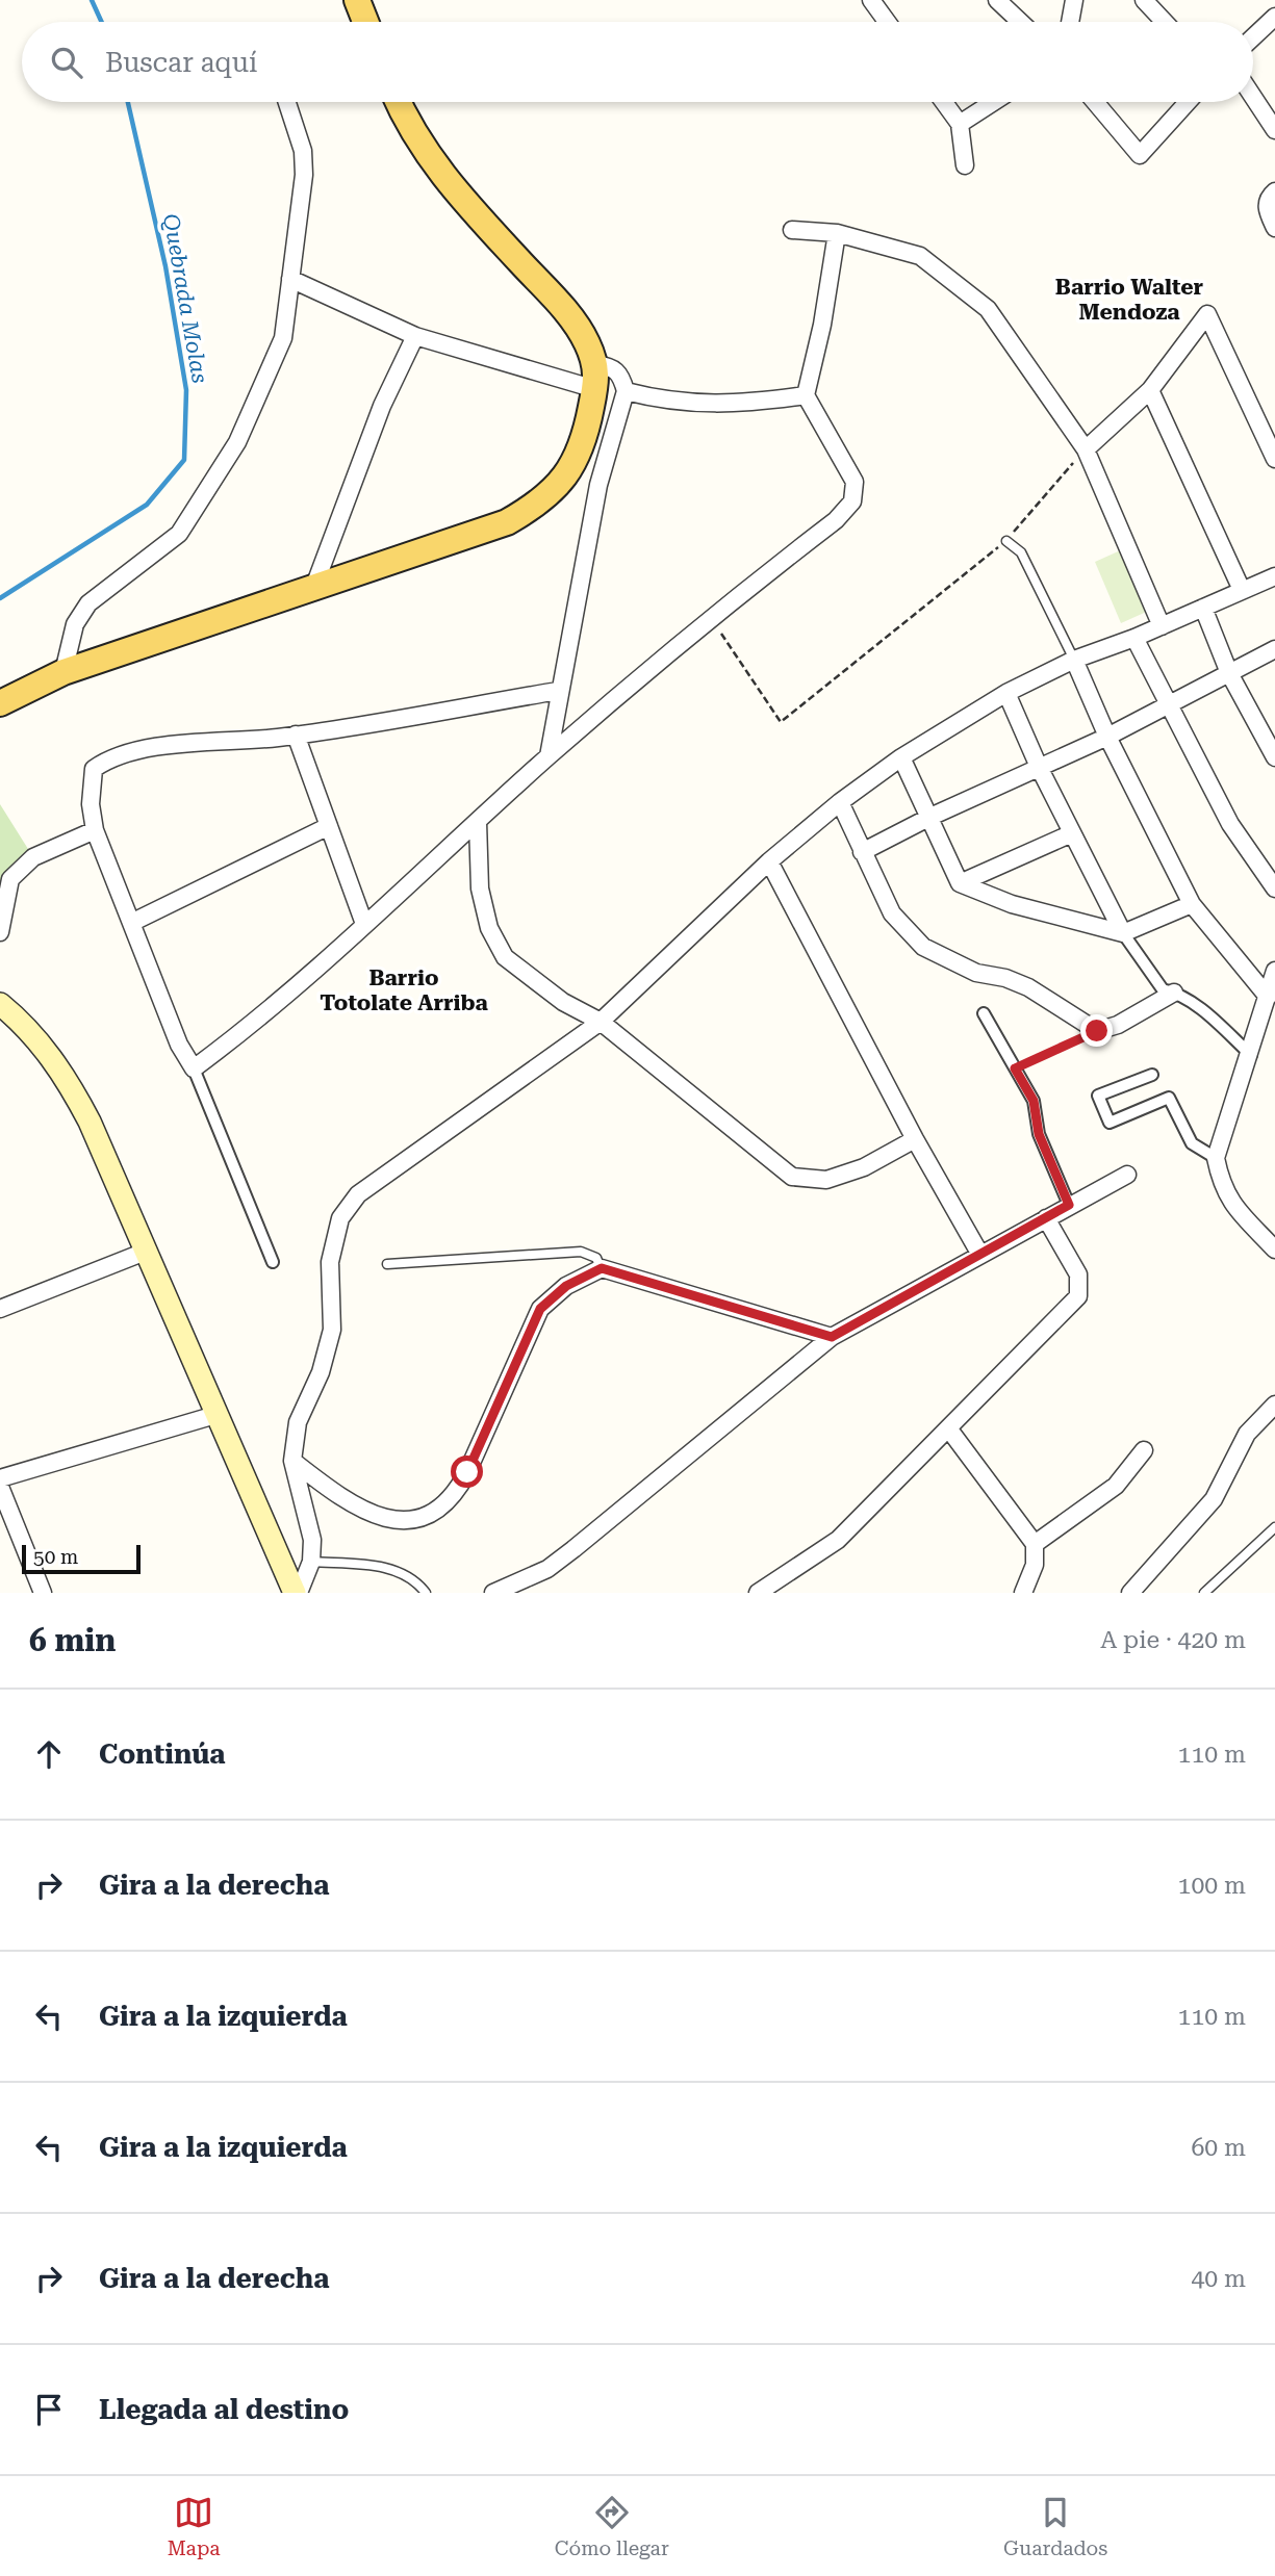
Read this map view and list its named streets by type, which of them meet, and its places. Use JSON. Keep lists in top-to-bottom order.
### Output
{
  "districts": ["Barrio Walter Mendoza", "Barrio Totolate Arriba"],
  "water": ["Quebrada Molas"],
  "scale_bar": "50 m",
  "page": {
    "search": "Buscar aquí",
    "scale": "50 m",
    "heading": ["6 min", "A pie · 420 m"],
    "list": [
      ["Continúa", "110 m"],
      ["Gira a la derecha", "100 m"],
      ["Gira a la izquierda", "110 m"],
      ["Gira a la izquierda", "60 m"],
      ["Gira a la derecha", "40 m"],
      "Llegada al destino"
    ],
    "nav": ["Mapa", "Cómo llegar", "Guardados"]
  }
}
